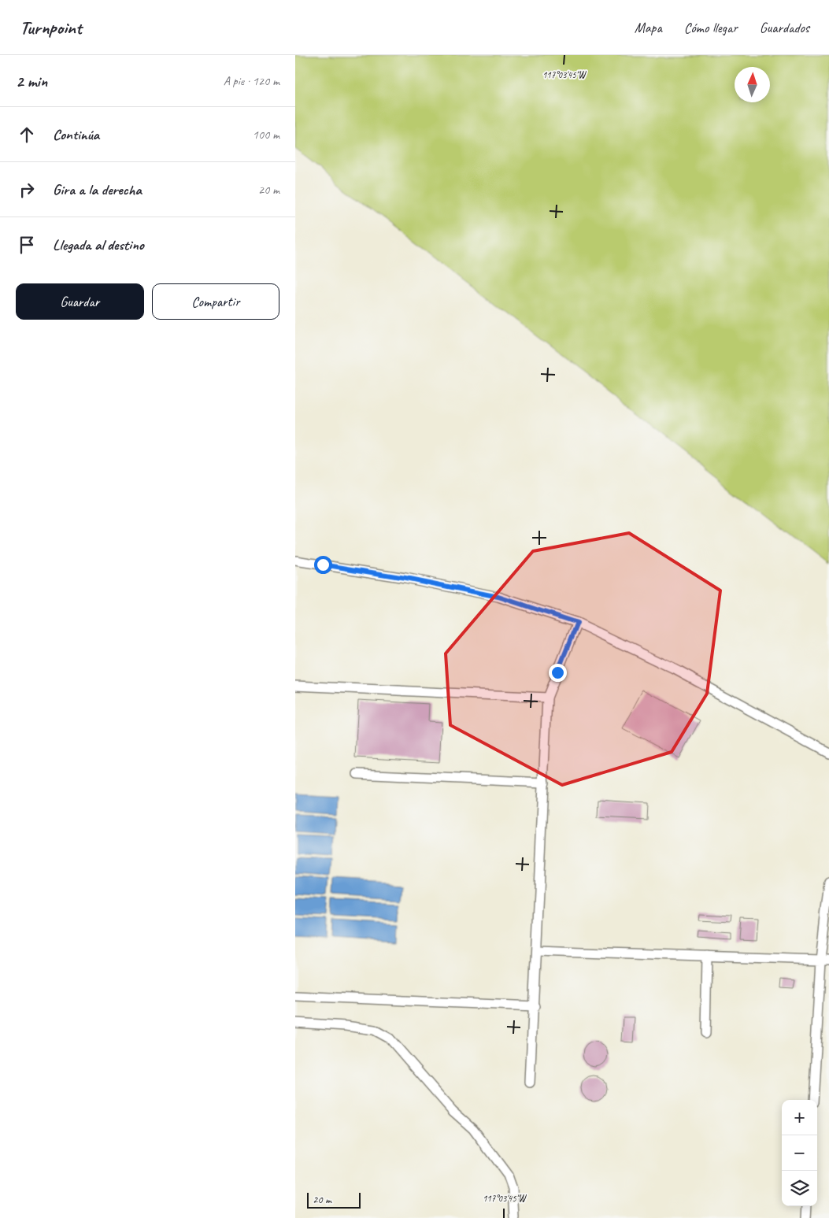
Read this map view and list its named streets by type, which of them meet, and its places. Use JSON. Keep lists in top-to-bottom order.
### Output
{
  "scale_bar": "20 m",
  "north": "top",
  "page": {
    "header": "Turnpoint",
    "nav": ["Mapa", "Cómo llegar", "Guardados"],
    "heading": ["2 min", "A pie · 120 m"],
    "list": [
      ["Continúa", "100 m"],
      ["Gira a la derecha", "20 m"],
      "Llegada al destino"
    ],
    "buttons": ["Guardar", "Compartir"],
    "map_buttons": ["+", "−"],
    "scale": "20 m"
  },
  "coordinates": ["117°03'45\"W"]
}
